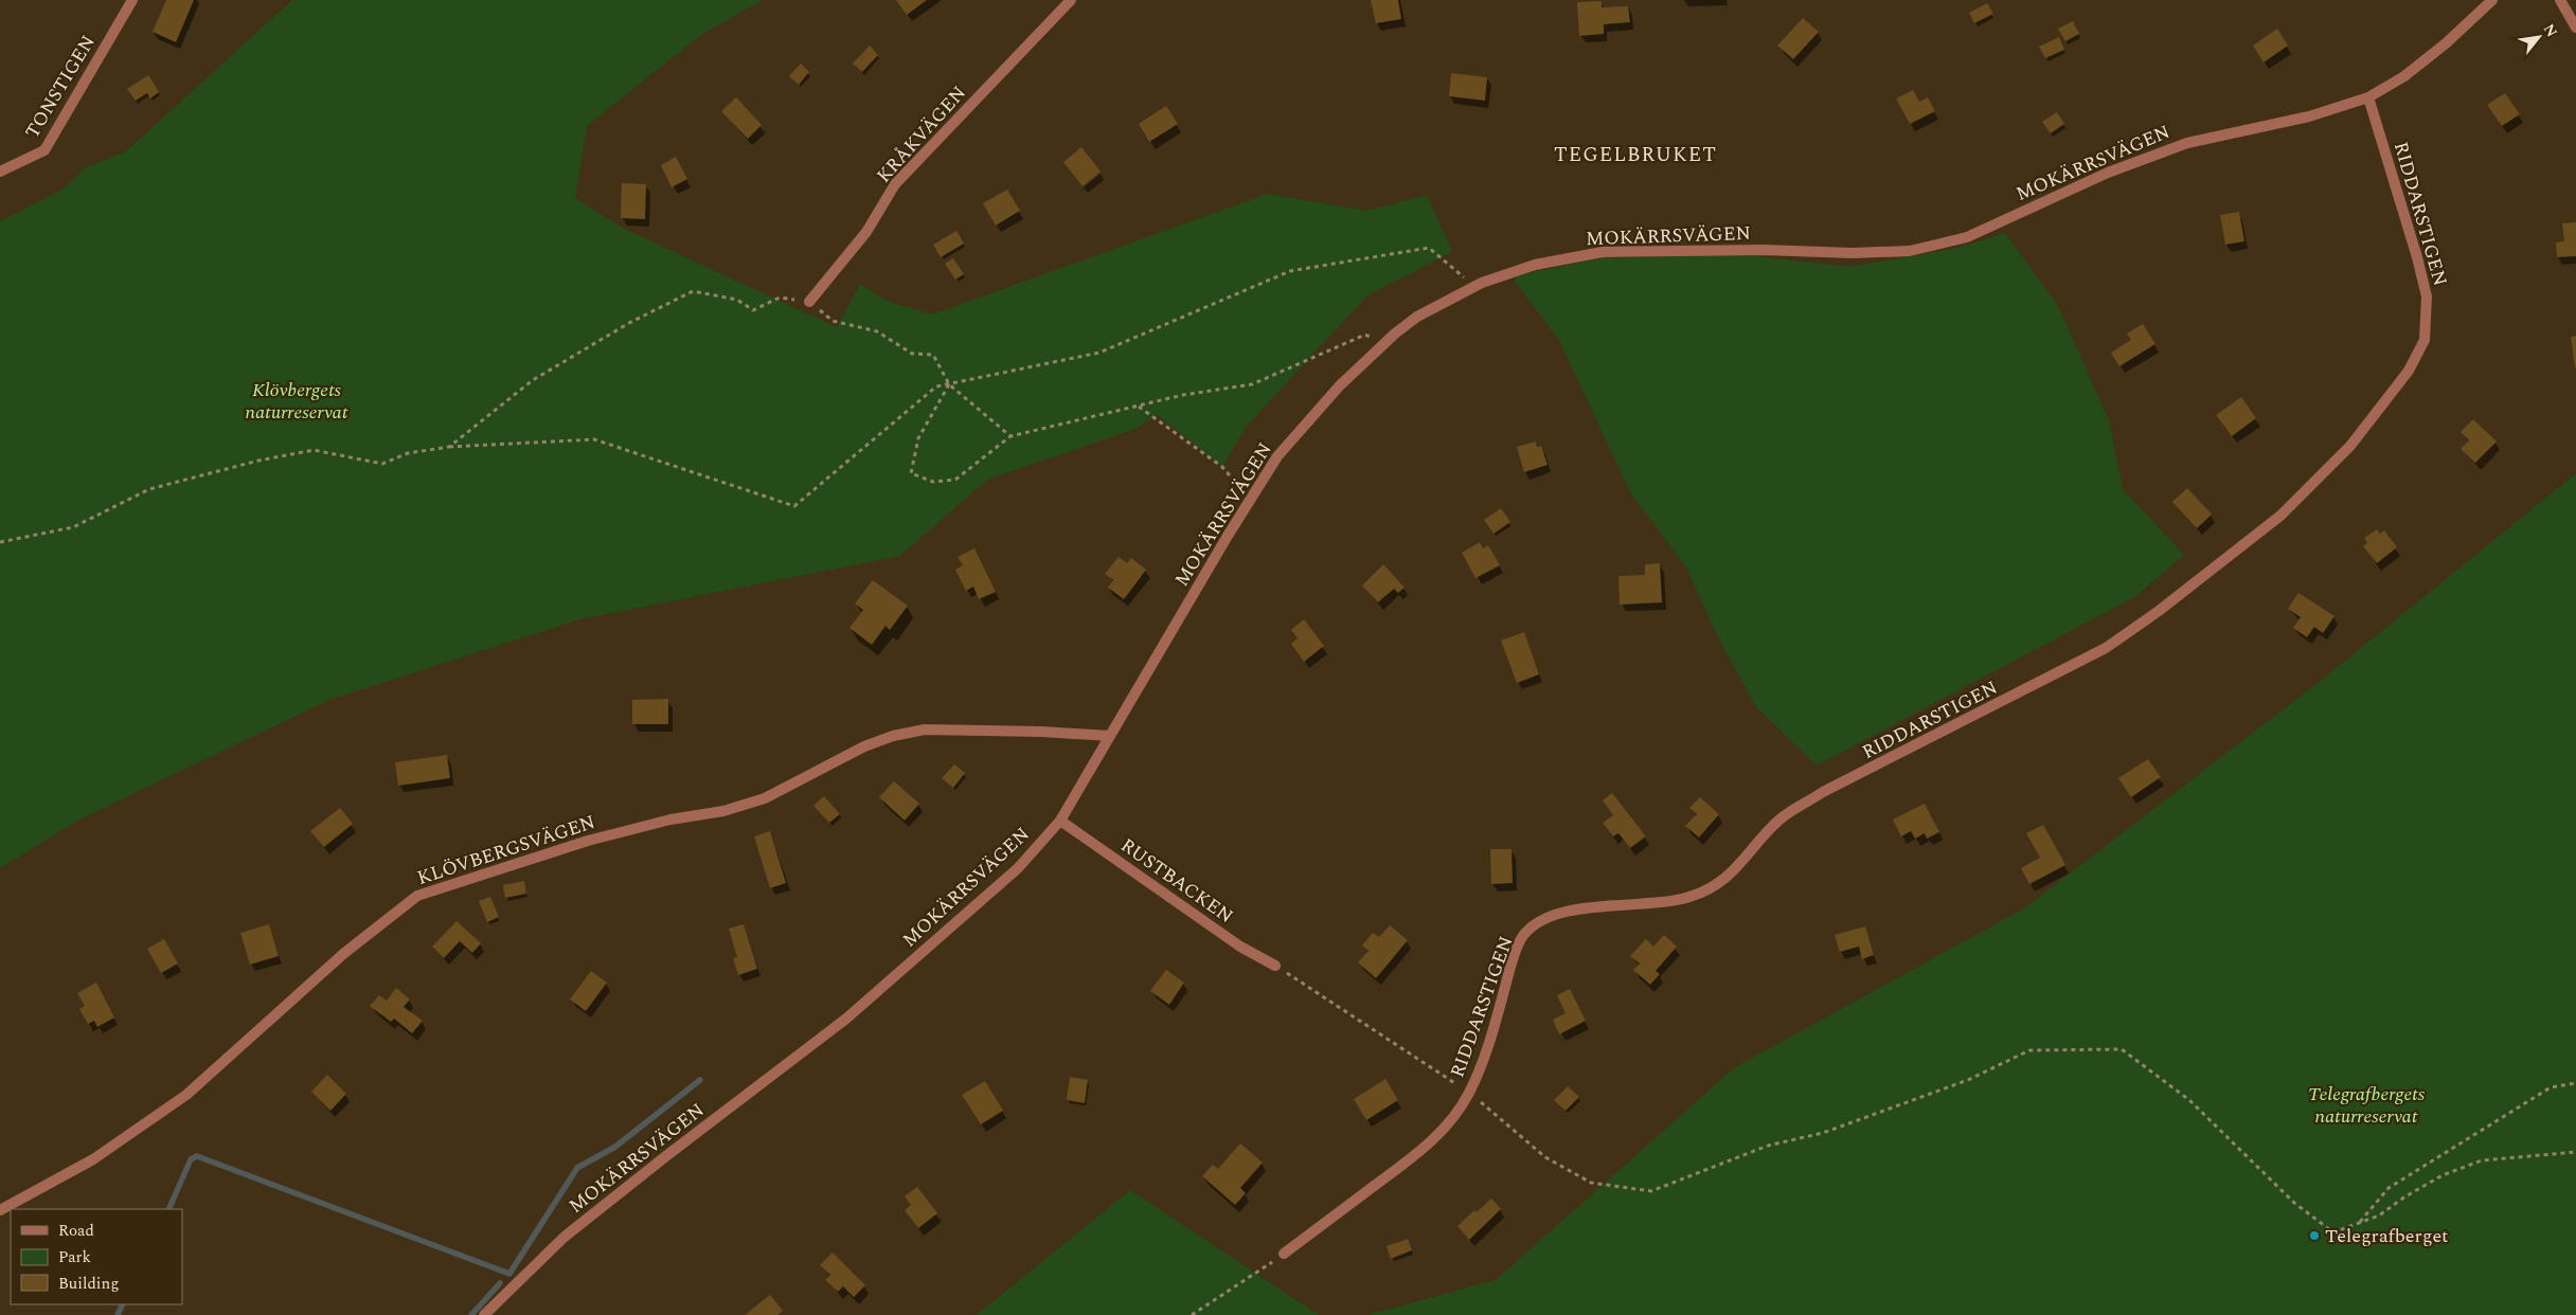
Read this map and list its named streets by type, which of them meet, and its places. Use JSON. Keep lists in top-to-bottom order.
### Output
{
  "streets": {
    "street": [
      "TONSTIGEN",
      "KRÅKVÄGEN",
      "MOKÄRRSVÄGEN",
      "RIDDARSTIGEN",
      "KLÖVBERGSVÄGEN",
      "RUSTBACKEN"
    ]
  },
  "crossings": [
    ["MOKÄRRSVÄGEN", "RIDDARSTIGEN"],
    ["MOKÄRRSVÄGEN", "KLÖVBERGSVÄGEN"],
    ["MOKÄRRSVÄGEN", "RUSTBACKEN"]
  ],
  "districts": ["TEGELBRUKET"],
  "parks": ["Klövbergets naturreservat", "Telegrafbergets naturreservat"],
  "places": ["Telegrafberget"],
  "legend": ["Road", "Park", "Building"],
  "north": "top right"
}
